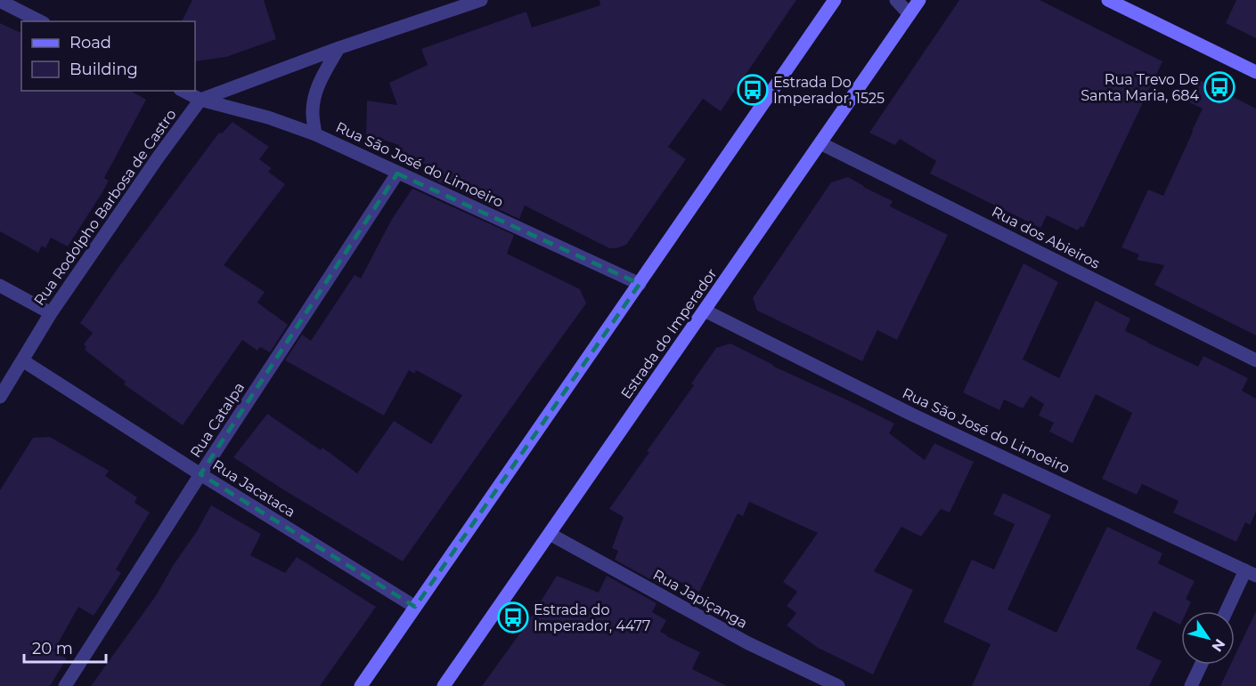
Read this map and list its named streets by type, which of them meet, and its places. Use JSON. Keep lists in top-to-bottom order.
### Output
{
  "streets": {
    "main road": ["Estrada do Imperador"],
    "street": [
      "Rua São José do Limoeiro",
      "Rua Rodolpho Barbosa de Castro",
      "Rua dos Abieiros",
      "Rua Catalpa",
      "Rua Jacataca",
      "Rua Japiçanga"
    ]
  },
  "crossings": [
    ["Rua São José do Limoeiro", "Rua Rodolpho Barbosa de Castro"],
    ["Rua São José do Limoeiro", "Estrada do Imperador"],
    ["Rua São José do Limoeiro", "Rua Catalpa"],
    ["Rua Rodolpho Barbosa de Castro", "Rua Jacataca"],
    ["Rua dos Abieiros", "Estrada do Imperador"],
    ["Estrada do Imperador", "Rua Japiçanga"],
    ["Rua Catalpa", "Rua Jacataca"]
  ],
  "places": {
    "bus stop": ["Rua Trevo De Santa Maria, 684", "Estrada Do Imperador, 1525", "Estrada do Imperador, 4477"]
  },
  "legend": ["Road", "Building"],
  "scale_bar": "20 m",
  "north": "bottom right"
}
